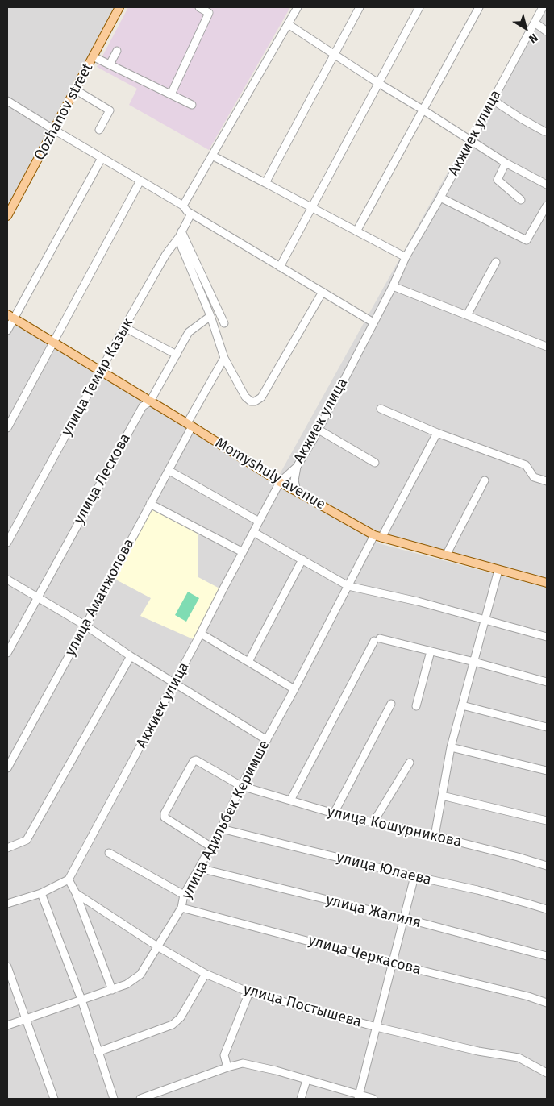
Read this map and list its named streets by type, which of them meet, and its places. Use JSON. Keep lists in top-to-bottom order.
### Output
{
  "streets": {
    "main road": ["Qozhanov street", "Momyshuly avenue"],
    "street": [
      "Акжиек улица",
      "улица Темир Казык",
      "улица Лескова",
      "улица Аманжолова",
      "улица Адильбек Керимше",
      "улица Кошурникова",
      "улица Юлаева",
      "улица Жалиля",
      "улица Черкасова",
      "улица Постышева"
    ]
  },
  "crossings": [
    ["Акжиек улица", "Momyshuly avenue"],
    ["улица Темир Казык", "Momyshuly avenue"],
    ["Momyshuly avenue", "улица Лескова"],
    ["Momyshuly avenue", "улица Аманжолова"],
    ["Momyshuly avenue", "улица Адильбек Керимше"],
    ["улица Адильбек Керимше", "улица Кошурникова"],
    ["улица Адильбек Керимше", "улица Юлаева"],
    ["улица Адильбек Керимше", "улица Жалиля"],
    ["улица Адильбек Керимше", "улица Черкасова"],
    ["улица Адильбек Керимше", "улица Постышева"]
  ],
  "north": "bottom right"
}
